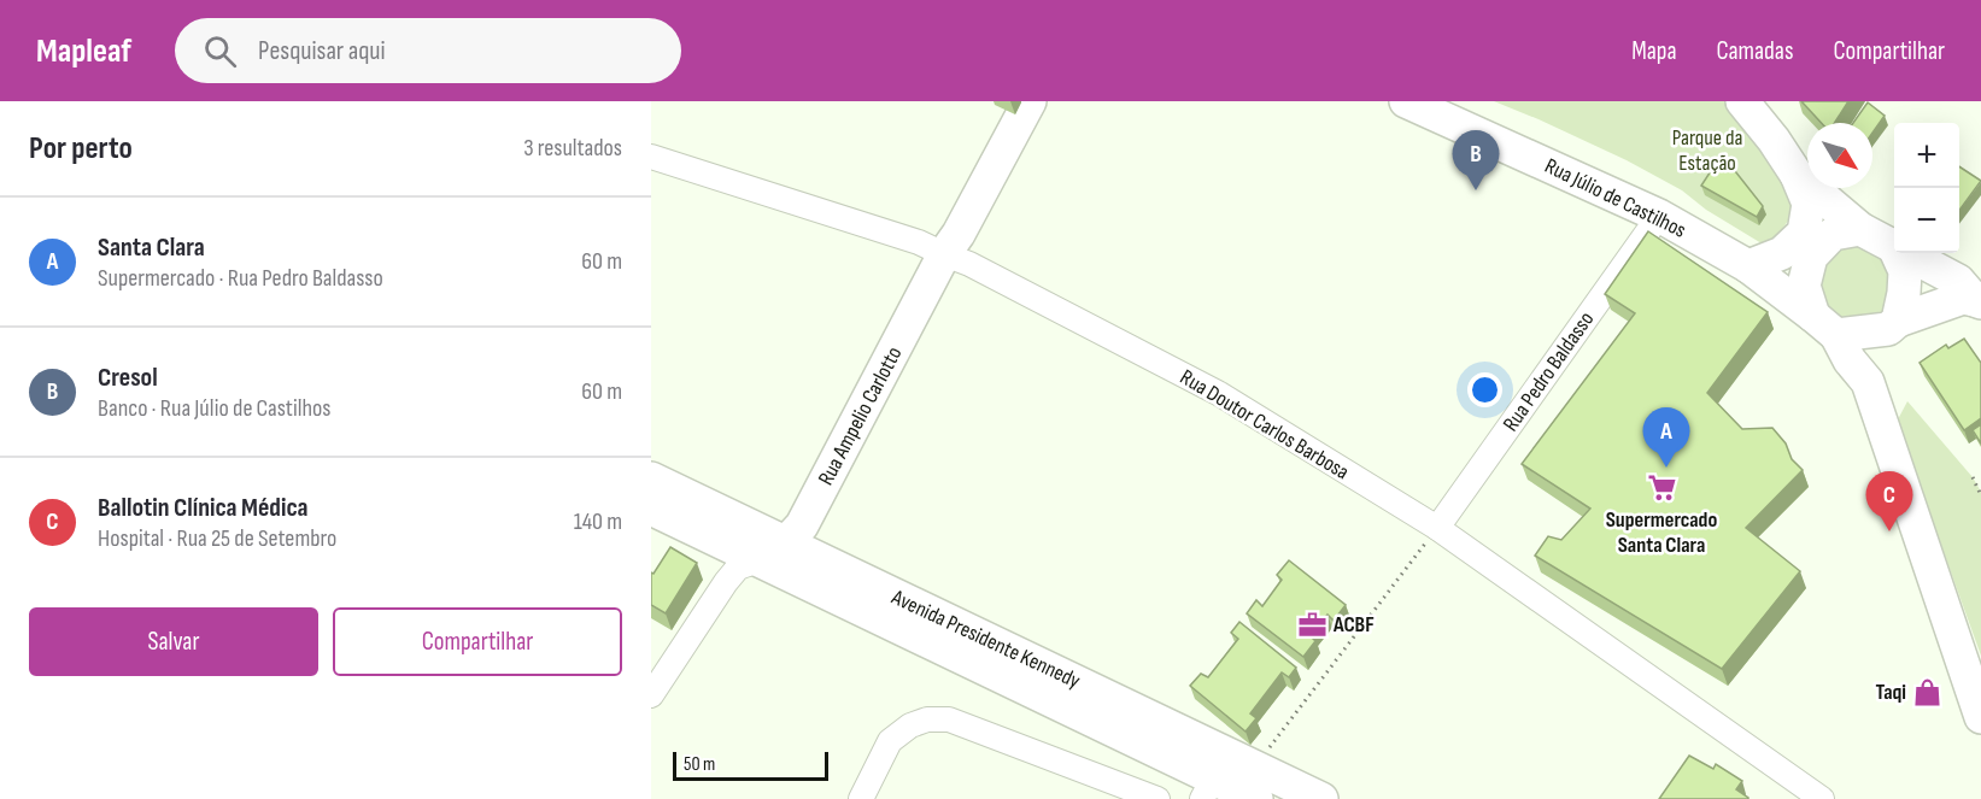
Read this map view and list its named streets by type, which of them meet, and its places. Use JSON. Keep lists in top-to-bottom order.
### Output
{
  "streets": {
    "main road": ["Rua Júlio de Castilhos", "Rua Ampelio Carlotto", "Avenida Presidente Kennedy"],
    "street": ["Rua Pedro Baldasso", "Rua Doutor Carlos Barbosa"]
  },
  "crossings": [
    ["Rua Júlio de Castilhos", "Rua Pedro Baldasso"],
    ["Rua Pedro Baldasso", "Rua Doutor Carlos Barbosa"],
    ["Rua Ampelio Carlotto", "Rua Doutor Carlos Barbosa"],
    ["Rua Ampelio Carlotto", "Avenida Presidente Kennedy"]
  ],
  "parks": ["Parque da Estação"],
  "places": {
    "supermarket": ["Supermercado Santa Clara"],
    "office": ["ACBF"],
    "shop": ["Taqi"]
  },
  "scale_bar": "50 m",
  "north": "bottom right",
  "page": {
    "header": "Mapleaf",
    "search": "Pesquisar aqui",
    "nav": ["Mapa", "Camadas", "Compartilhar"],
    "heading": ["Por perto", "3 resultados"],
    "map_buttons": ["+", "−"],
    "pins": ["B", "A", "C"],
    "list": [
      {
        "mark": "A",
        "name": "Santa Clara",
        "note": "Supermercado · Rua Pedro Baldasso",
        "value": "60 m"
      },
      {
        "mark": "B",
        "name": "Cresol",
        "note": "Banco · Rua Júlio de Castilhos",
        "value": "60 m"
      },
      {
        "mark": "C",
        "name": "Ballotin Clínica Médica",
        "note": "Hospital · Rua 25 de Setembro",
        "value": "140 m"
      }
    ],
    "buttons": ["Salvar", "Compartilhar"],
    "scale": "50 m"
  }
}
